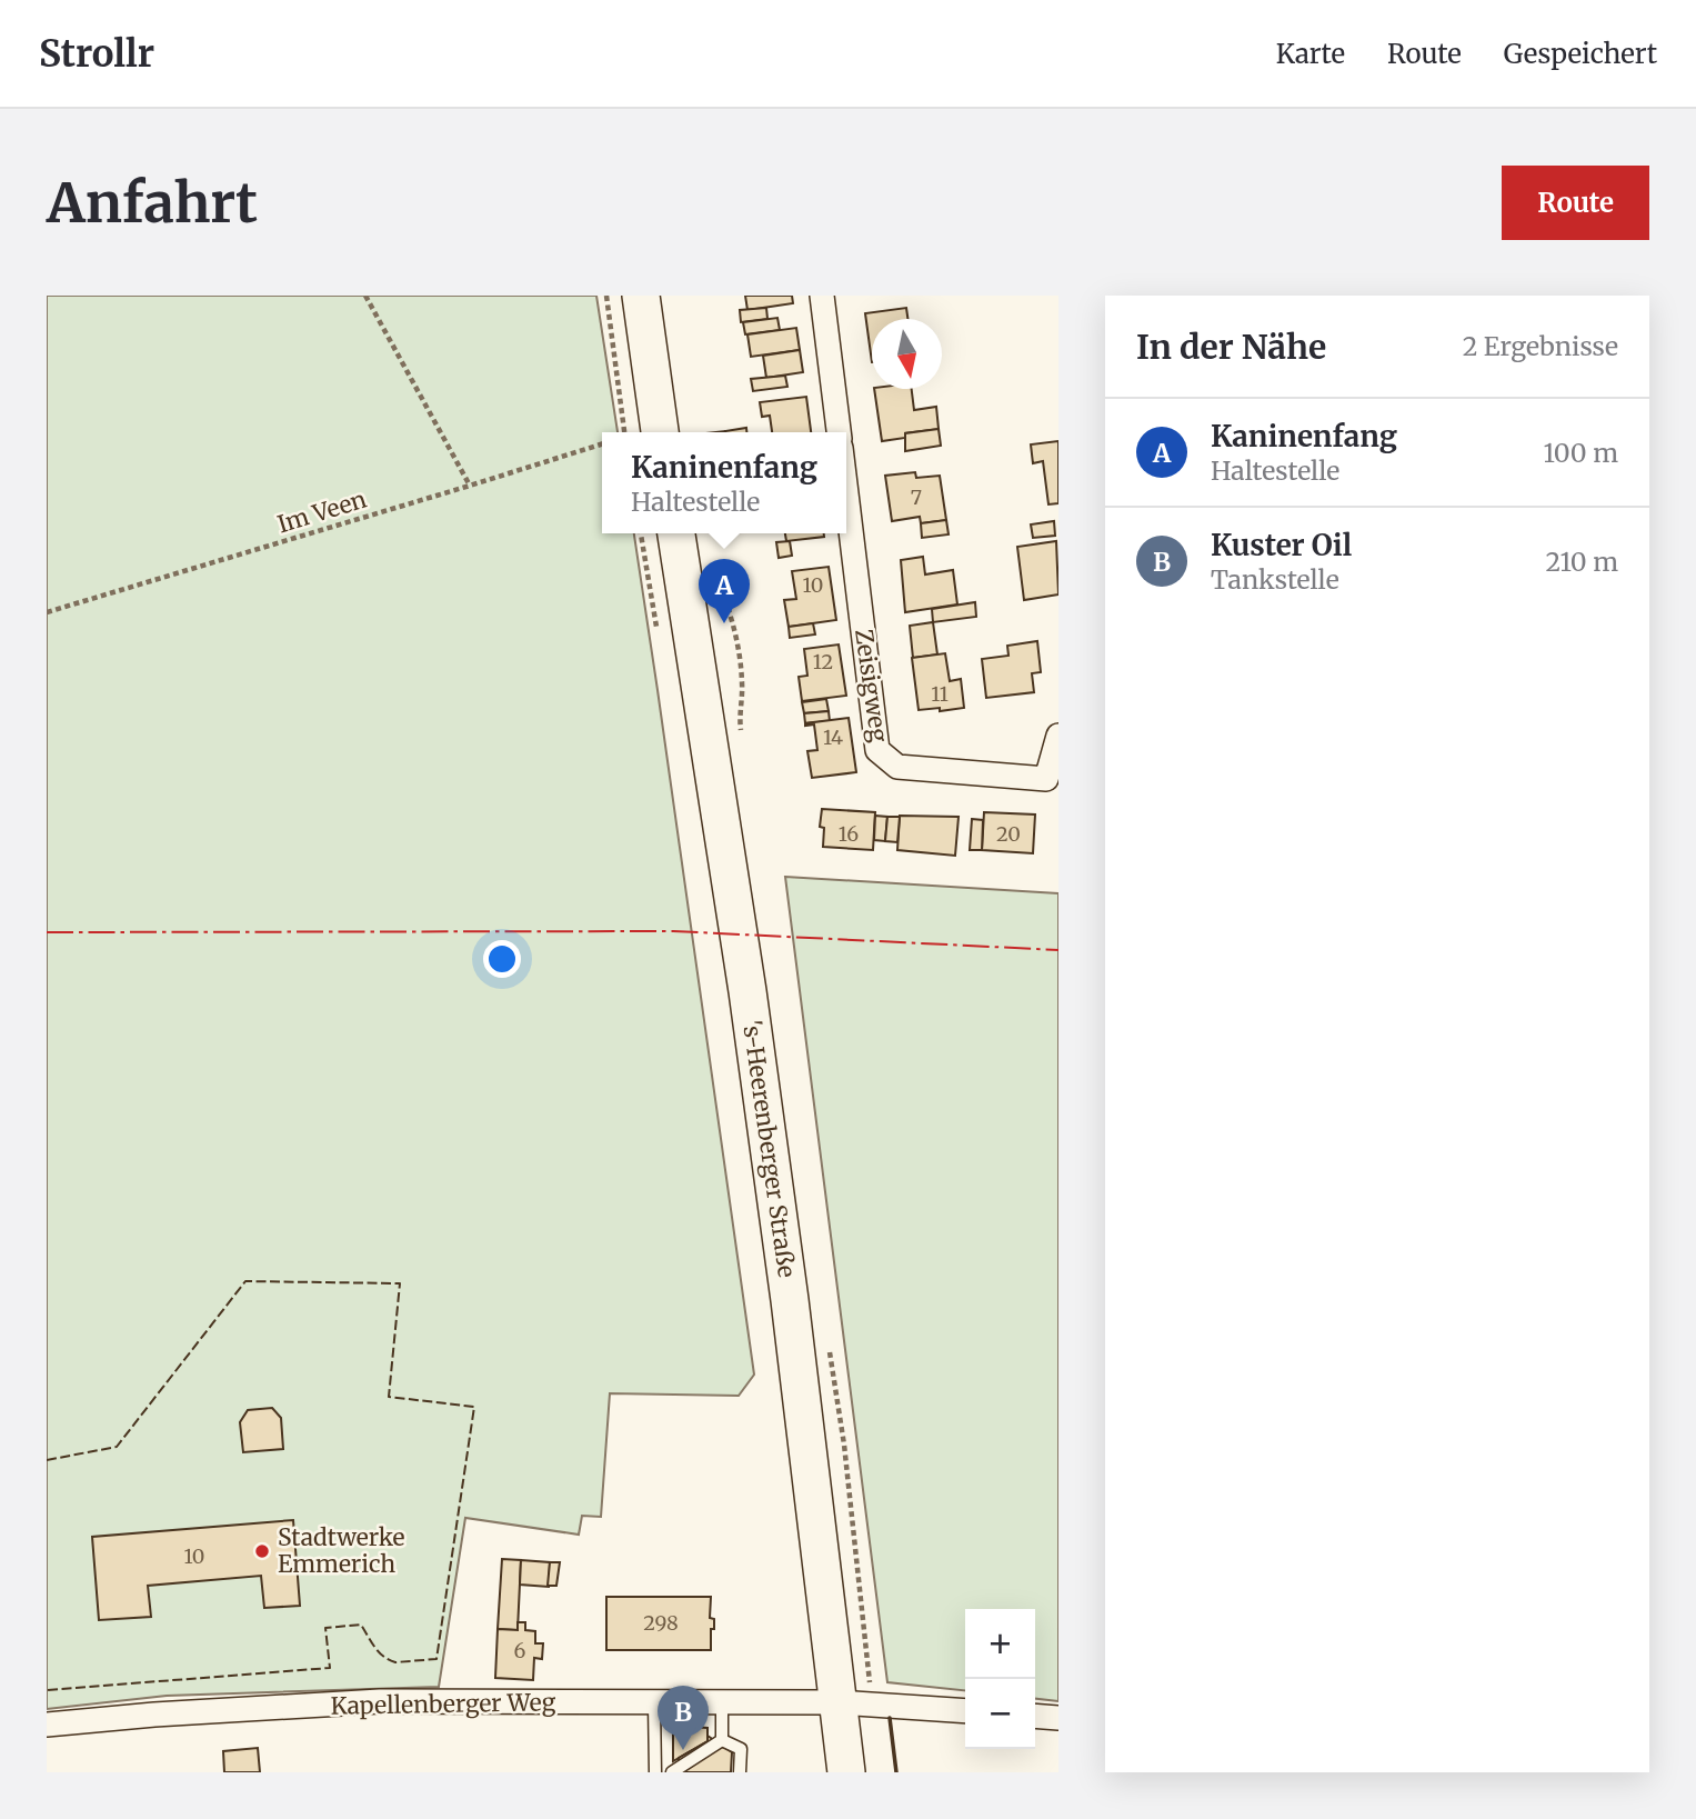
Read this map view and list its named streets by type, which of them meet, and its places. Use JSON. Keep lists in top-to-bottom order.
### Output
{
  "streets": {
    "main road": ["'s-Heerenberger Straße"],
    "street": ["Zeisigweg", "Kapellenberger Weg"],
    "path": ["Im Veen"]
  },
  "crossings": [
    ["'s-Heerenberger Straße", "Kapellenberger Weg"]
  ],
  "places": ["Stadtwerke Emmerich"],
  "house_numbers": [
    "7",
    "10",
    "12",
    "11",
    "14",
    "16",
    "20",
    "10",
    "298",
    "6"
  ],
  "north": "bottom",
  "page": {
    "header": "Strollr",
    "nav": ["Karte", "Route", "Gespeichert"],
    "buttons": "Route",
    "title": "Anfahrt",
    "heading": ["In der Nähe", "2 Ergebnisse"],
    "list": [
      {
        "mark": "A",
        "name": "Kaninenfang",
        "note": "Haltestelle",
        "value": "100 m"
      },
      {
        "mark": "B",
        "name": "Kuster Oil",
        "note": "Tankstelle",
        "value": "210 m"
      }
    ],
    "popup": ["Kaninenfang", "Haltestelle"],
    "pins": ["A", "B"],
    "map_buttons": ["+", "−"]
  }
}
